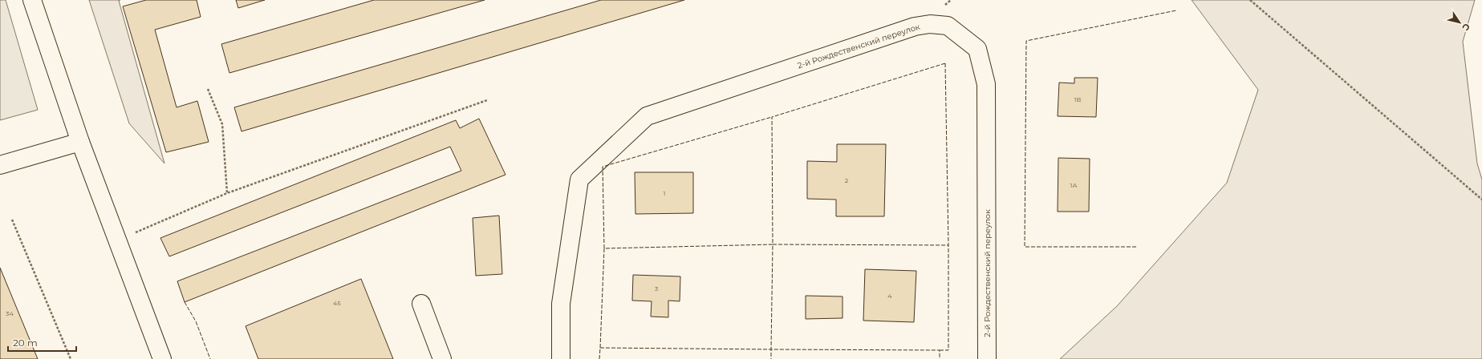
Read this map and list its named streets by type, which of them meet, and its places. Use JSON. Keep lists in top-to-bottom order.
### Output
{
  "streets": {
    "street": ["2-й Рождественский переулок"]
  },
  "house_numbers": [
    "1В",
    "2",
    "1А",
    "1",
    "3",
    "4",
    "45",
    "34"
  ],
  "scale_bar": "20 m",
  "north": "bottom right"
}
